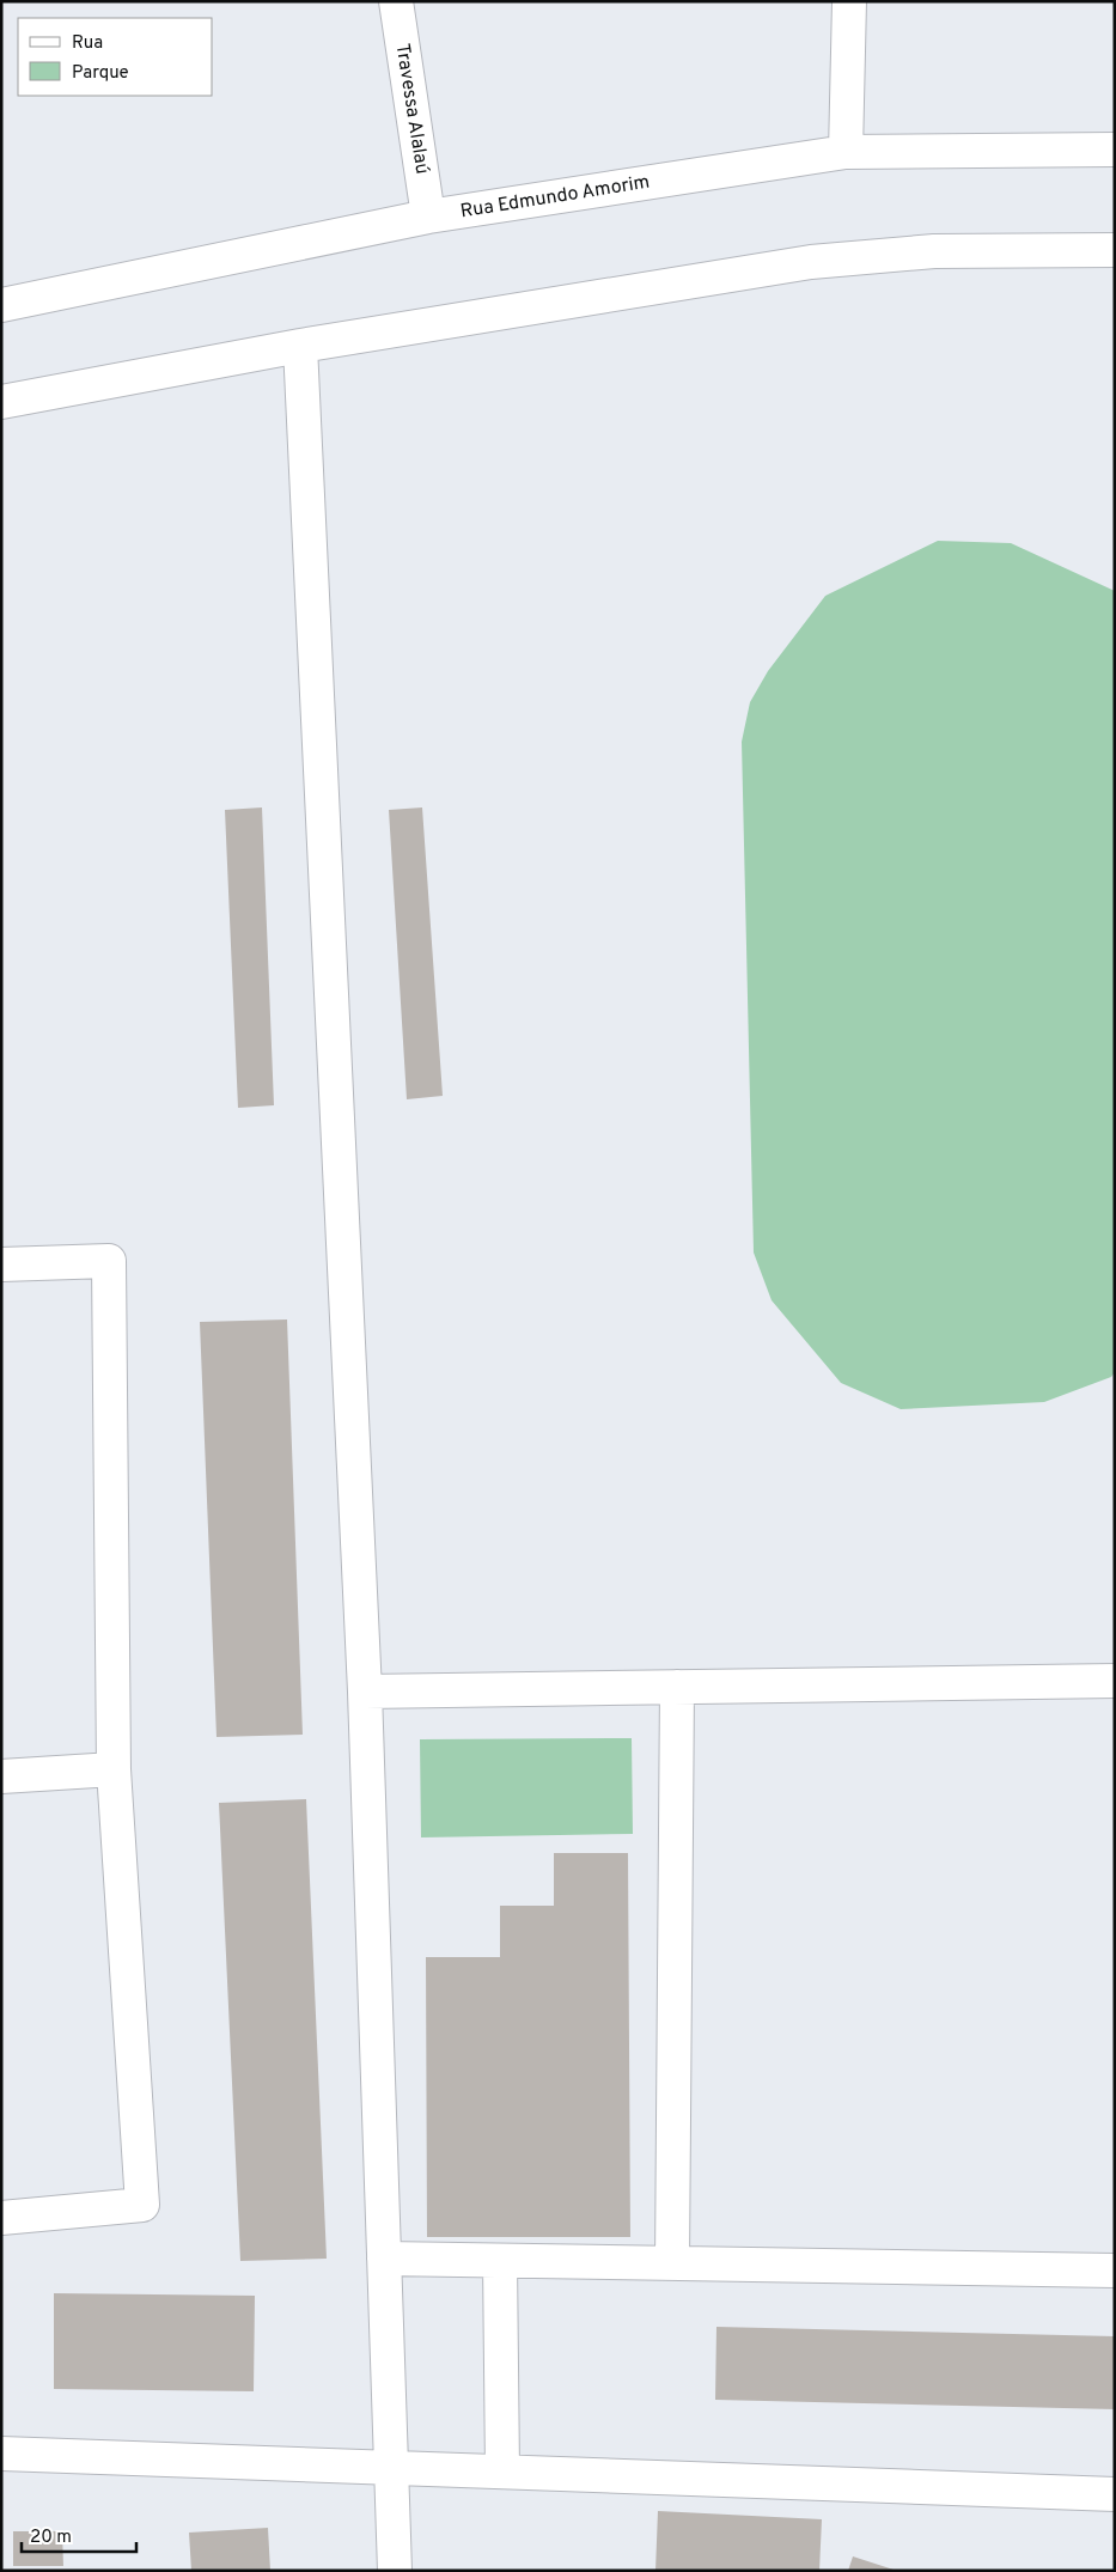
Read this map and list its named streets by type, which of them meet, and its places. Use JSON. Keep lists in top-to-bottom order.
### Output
{
  "streets": {
    "street": ["Travessa Alalaú", "Rua Edmundo Amorim"]
  },
  "crossings": [
    ["Travessa Alalaú", "Rua Edmundo Amorim"]
  ],
  "legend": ["Rua", "Parque"],
  "scale_bar": "20 m"
}
